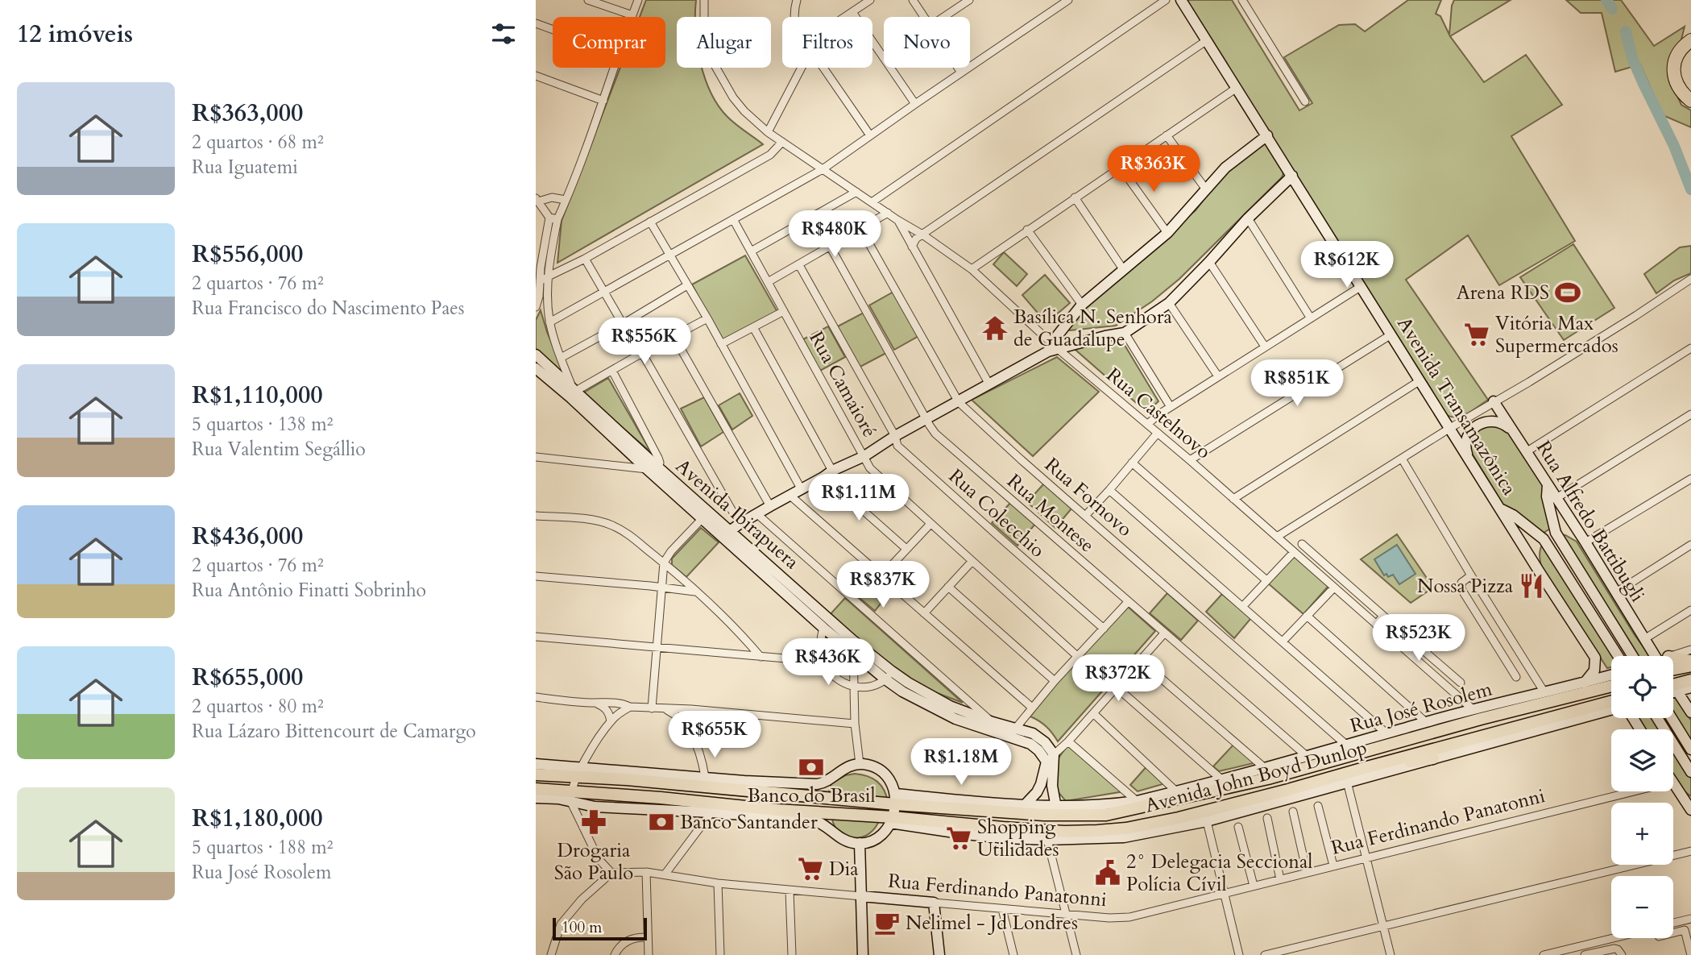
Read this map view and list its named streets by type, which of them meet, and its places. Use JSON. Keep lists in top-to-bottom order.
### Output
{
  "streets": {
    "main road": ["Avenida John Boyd Dunlop"],
    "street": [
      "Rua Camaioré",
      "Avenida Transamazônica",
      "Rua Castelnovo",
      "Rua Fornovo",
      "Rua Colecchio",
      "Rua Montese",
      "Avenida Ibirapuera",
      "Rua Alfredo Battibugli",
      "Rua José Rosolem",
      "Rua Ferdinando Panatonni"
    ]
  },
  "crossings": [
    ["Avenida Transamazônica", "Rua José Rosolem"],
    ["Rua Castelnovo", "Rua José Rosolem"],
    ["Rua Fornovo", "Rua José Rosolem"],
    ["Rua Montese", "Rua José Rosolem"],
    ["Rua José Rosolem", "Avenida John Boyd Dunlop"]
  ],
  "places": {
    "sports": ["Arena RDS"],
    "temple": ["Basílica N. Senhora de Guadalupe"],
    "supermarket": ["Vitória Max Supermercados", "Shopping Utilidades", "Dia"],
    "restaurant": ["Nossa Pizza"],
    "bank": ["Banco do Brasil", "Banco Santander"],
    "pharmacy": ["Drogaria São Paulo"],
    "public building": ["2° Delegacia Seccional Polícia Cívil"],
    "cafe": ["Nelimel - Jd Londres"]
  },
  "scale_bar": "100 m",
  "page": {
    "heading": "12 imóveis",
    "chip": [
      "Comprar",
      "Alugar",
      "Filtros",
      "Novo"
    ],
    "list": [
      {
        "name": "R$363,000",
        "note": "2 quartos · 68 m² · Rua Iguatemi"
      },
      {
        "name": "R$556,000",
        "note": "2 quartos · 76 m² · Rua Francisco do Nascimento Paes"
      },
      {
        "name": "R$1,110,000",
        "note": "5 quartos · 138 m² · Rua Valentim Segállio"
      },
      {
        "name": "R$436,000",
        "note": "2 quartos · 76 m² · Rua Antônio Finatti Sobrinho"
      },
      {
        "name": "R$655,000",
        "note": "2 quartos · 80 m² · Rua Lázaro Bittencourt de Camargo"
      },
      {
        "name": "R$1,180,000",
        "note": "5 quartos · 188 m² · Rua José Rosolem"
      }
    ],
    "price": [
      "R$363K",
      "R$480K",
      "R$612K",
      "R$556K",
      "R$851K",
      "R$1.11M",
      "R$837K",
      "R$523K",
      "R$436K",
      "R$372K",
      "R$655K",
      "R$1.18M"
    ],
    "map_buttons": ["+", "−"],
    "scale": "100 m"
  }
}
